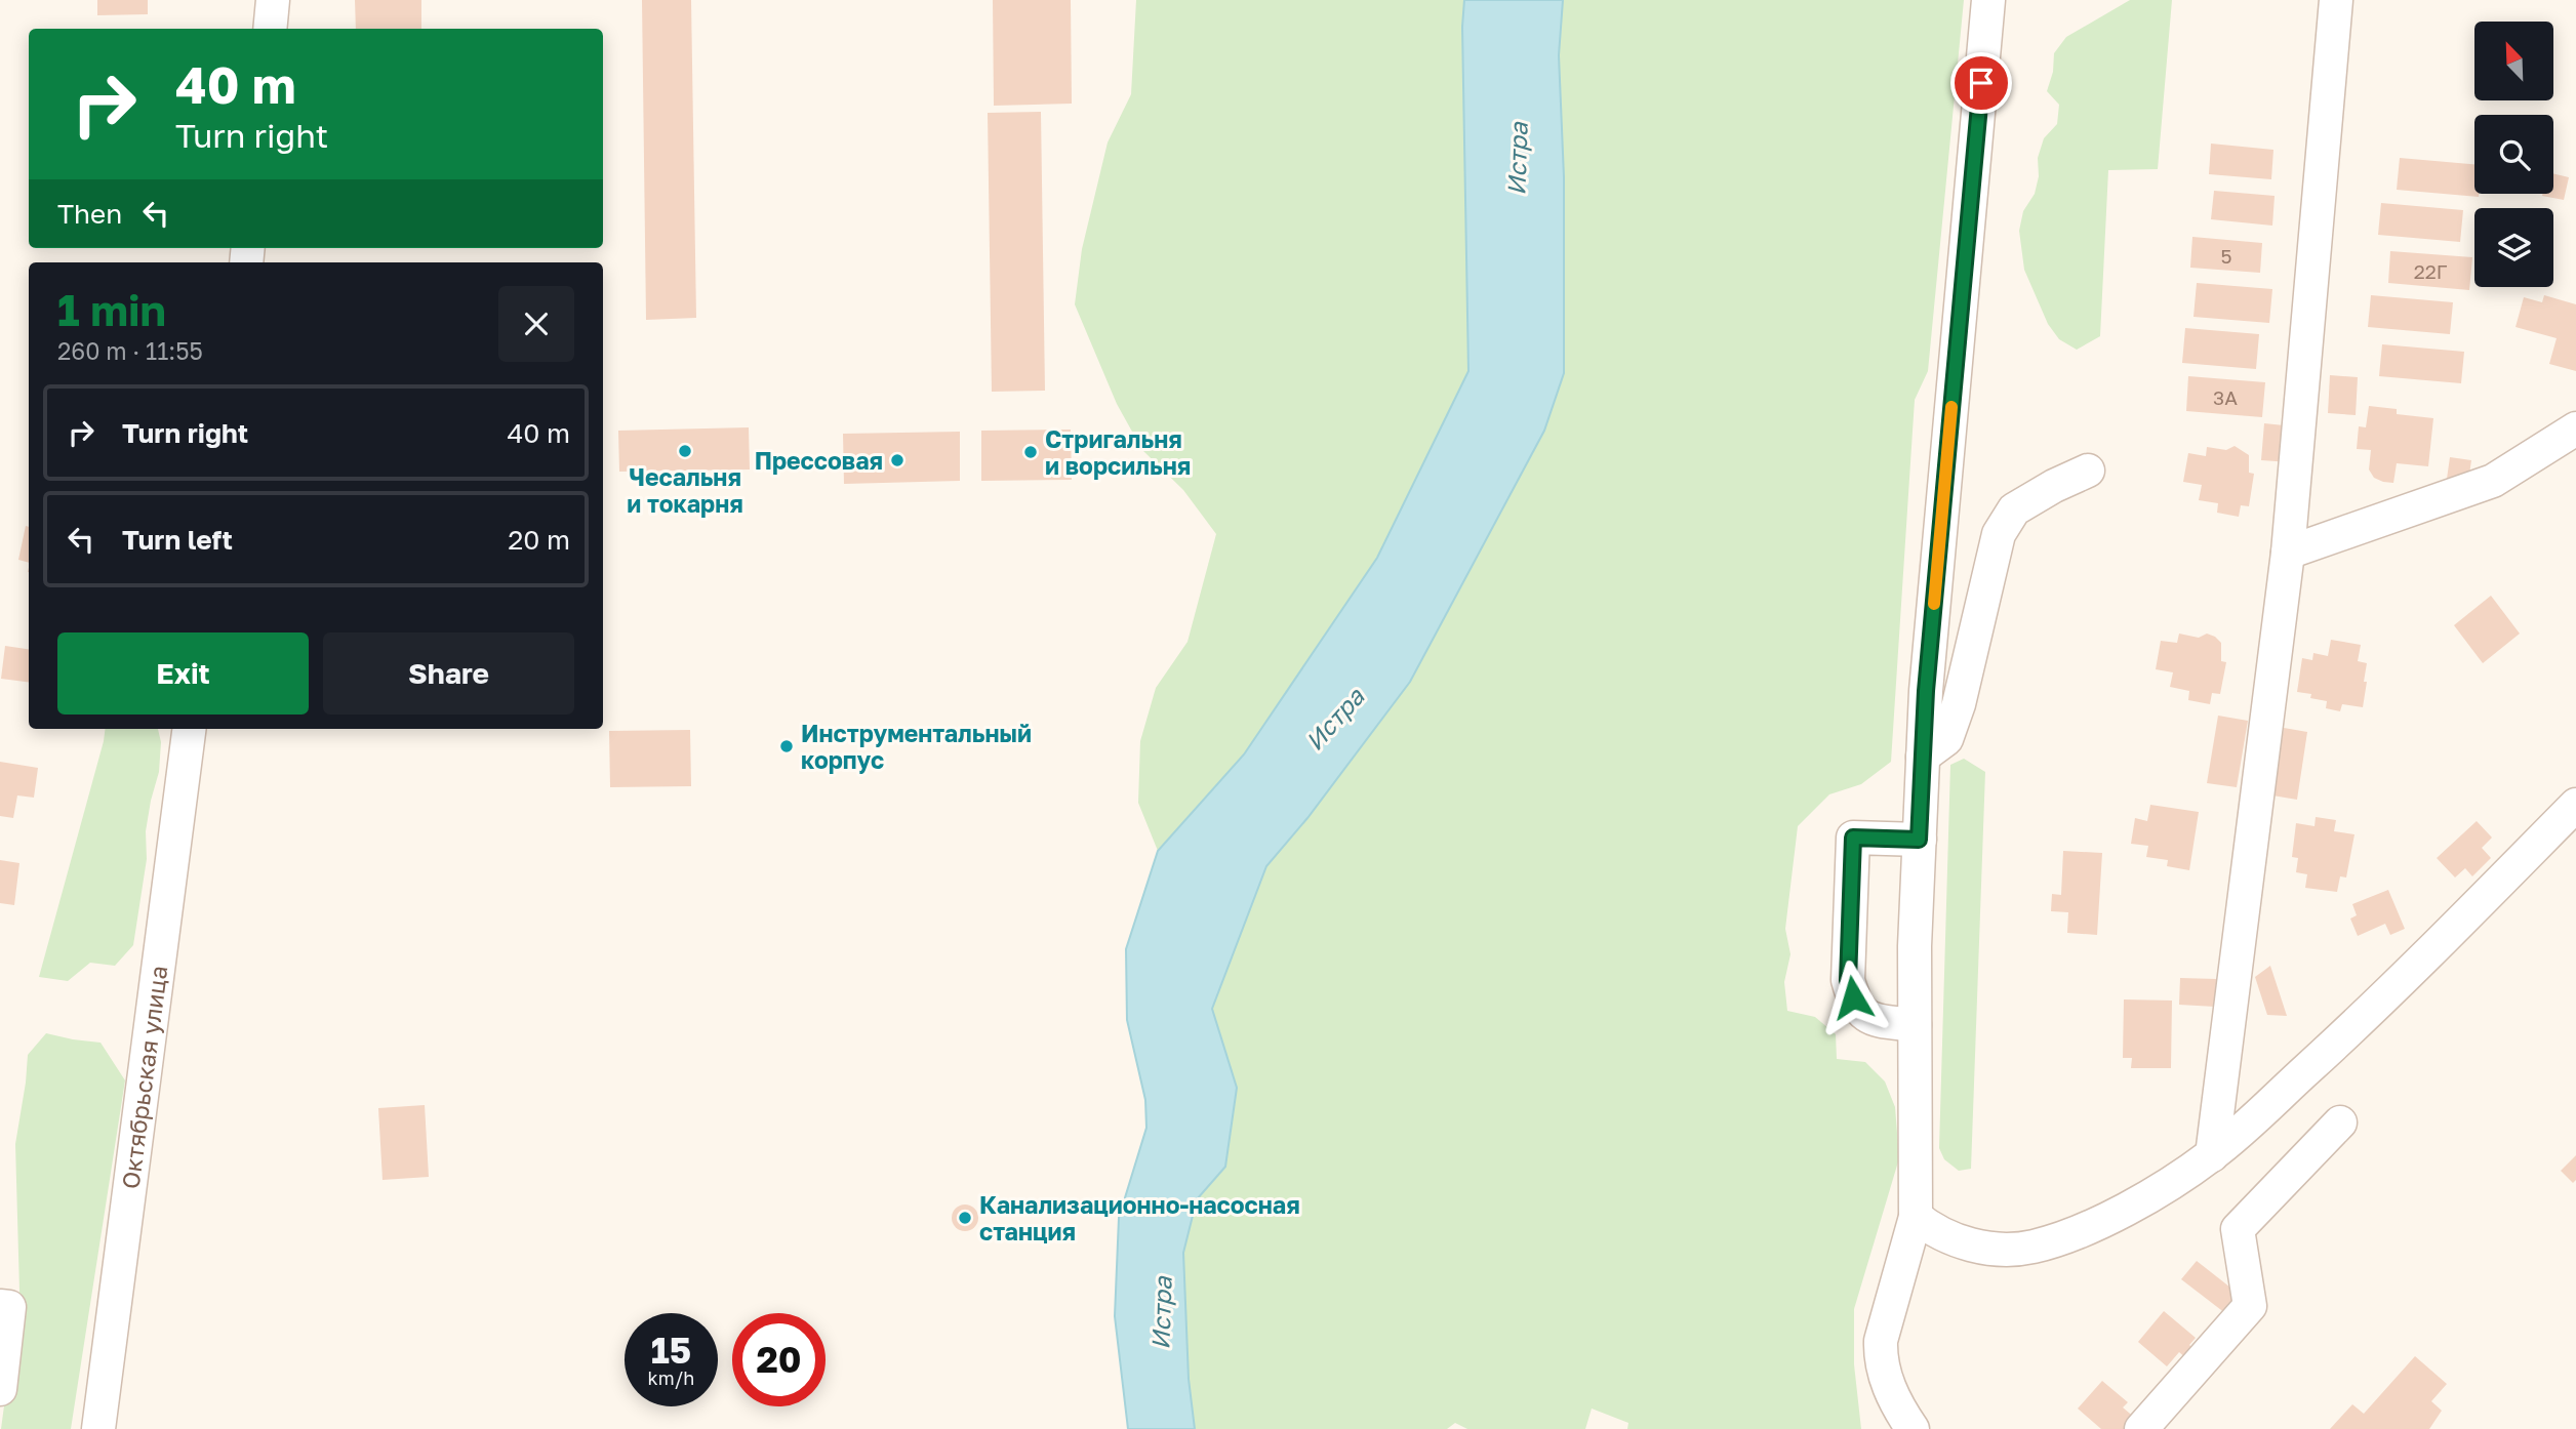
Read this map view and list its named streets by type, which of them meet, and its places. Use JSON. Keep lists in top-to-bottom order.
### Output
{
  "streets": {
    "street": ["Октябрьская улица"]
  },
  "water": ["Истра"],
  "places": [
    "Чесальня и токарня",
    "Стригальня и ворсильня",
    "Прессовая",
    "Инструментальный корпус",
    "Канализационно-насосная станция"
  ],
  "house_numbers": ["5", "22Г", "3А"],
  "north": "top left",
  "page": {
    "turn": ["40 m", "Turn right"],
    "then": "Then",
    "heading": ["1 min", "260 m · 11:55"],
    "list": [
      {
        "name": "Turn right",
        "value": "40 m"
      },
      {
        "name": "Turn left",
        "value": "20 m"
      }
    ],
    "buttons": ["Exit", "Share"],
    "speed": "15 km/h",
    "limit": "20"
  }
}
